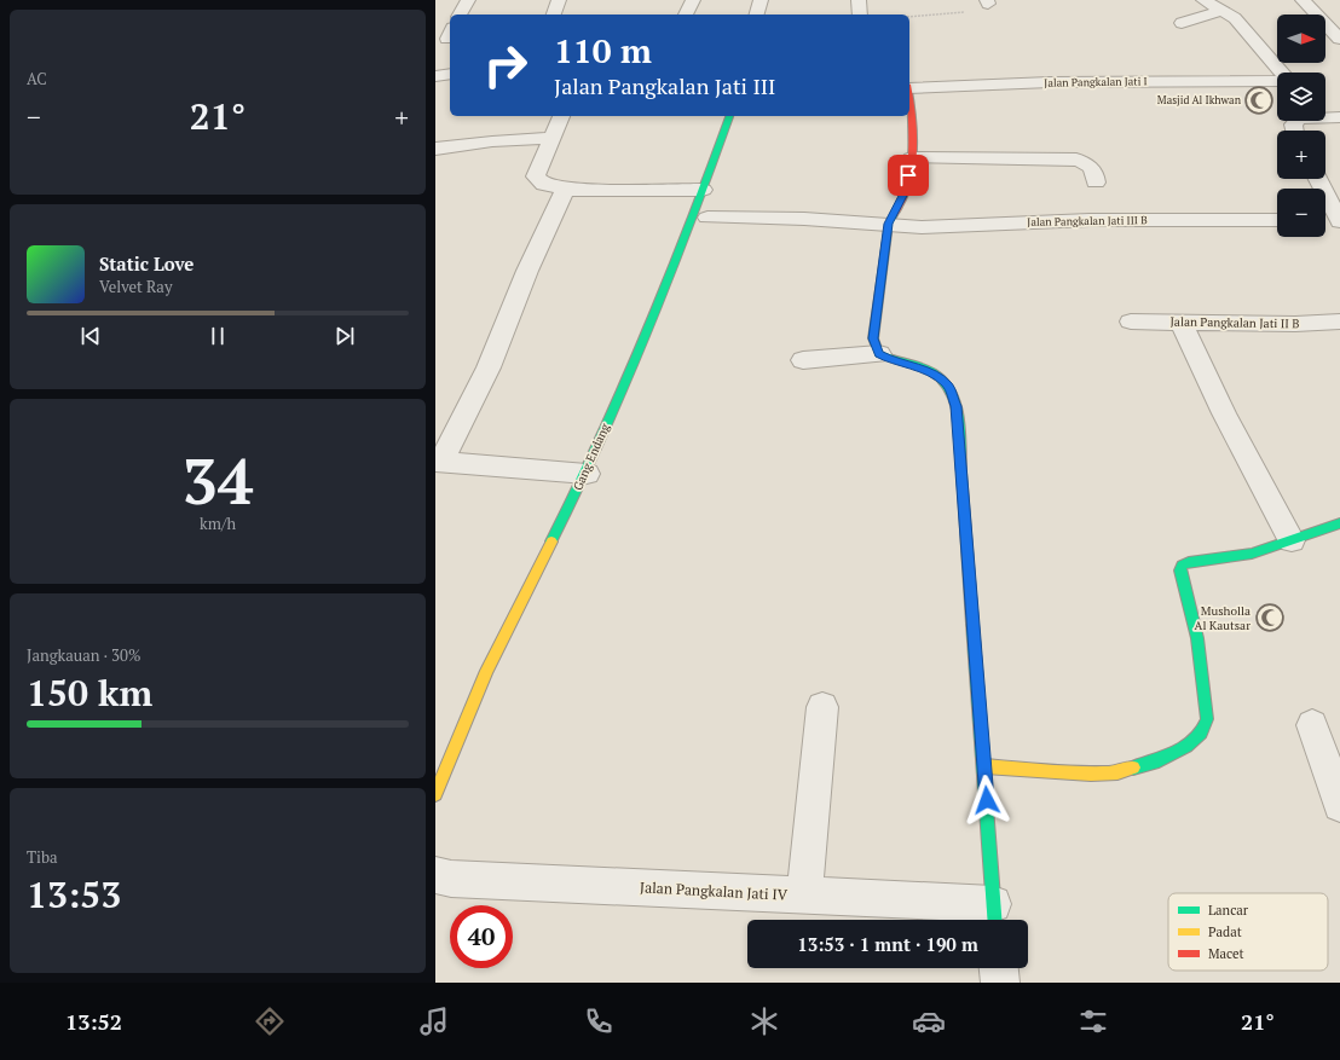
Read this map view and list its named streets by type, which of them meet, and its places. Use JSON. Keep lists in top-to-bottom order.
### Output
{
  "streets": {
    "street": [
      "Jalan Pangkalan Jati I",
      "Jalan Pangkalan Jati III B",
      "Jalan Pangkalan Jati II B",
      "Gang Endang",
      "Jalan Pangkalan Jati IV"
    ]
  },
  "places": {
    "mosque": ["Masjid Al Ikhwan", "Musholla Al Kautsar"]
  },
  "legend": ["Lancar", "Padat", "Macet"],
  "north": "right",
  "page": {
    "tile": [
      "AC",
      ["34", "km/h"],
      ["Jangkauan · 30%", "150 km"],
      ["Tiba", "13:53"]
    ],
    "map_buttons": ["+", "−"],
    "turn": ["110 m", "Jalan Pangkalan Jati III"],
    "heat": ["−", "21°", "+"],
    "song": ["Static Love", "Velvet Ray"],
    "limit": "40",
    "trip": "13:53 · 1 mnt · 190 m",
    "tabs": ["13:52", "21°"]
  }
}
